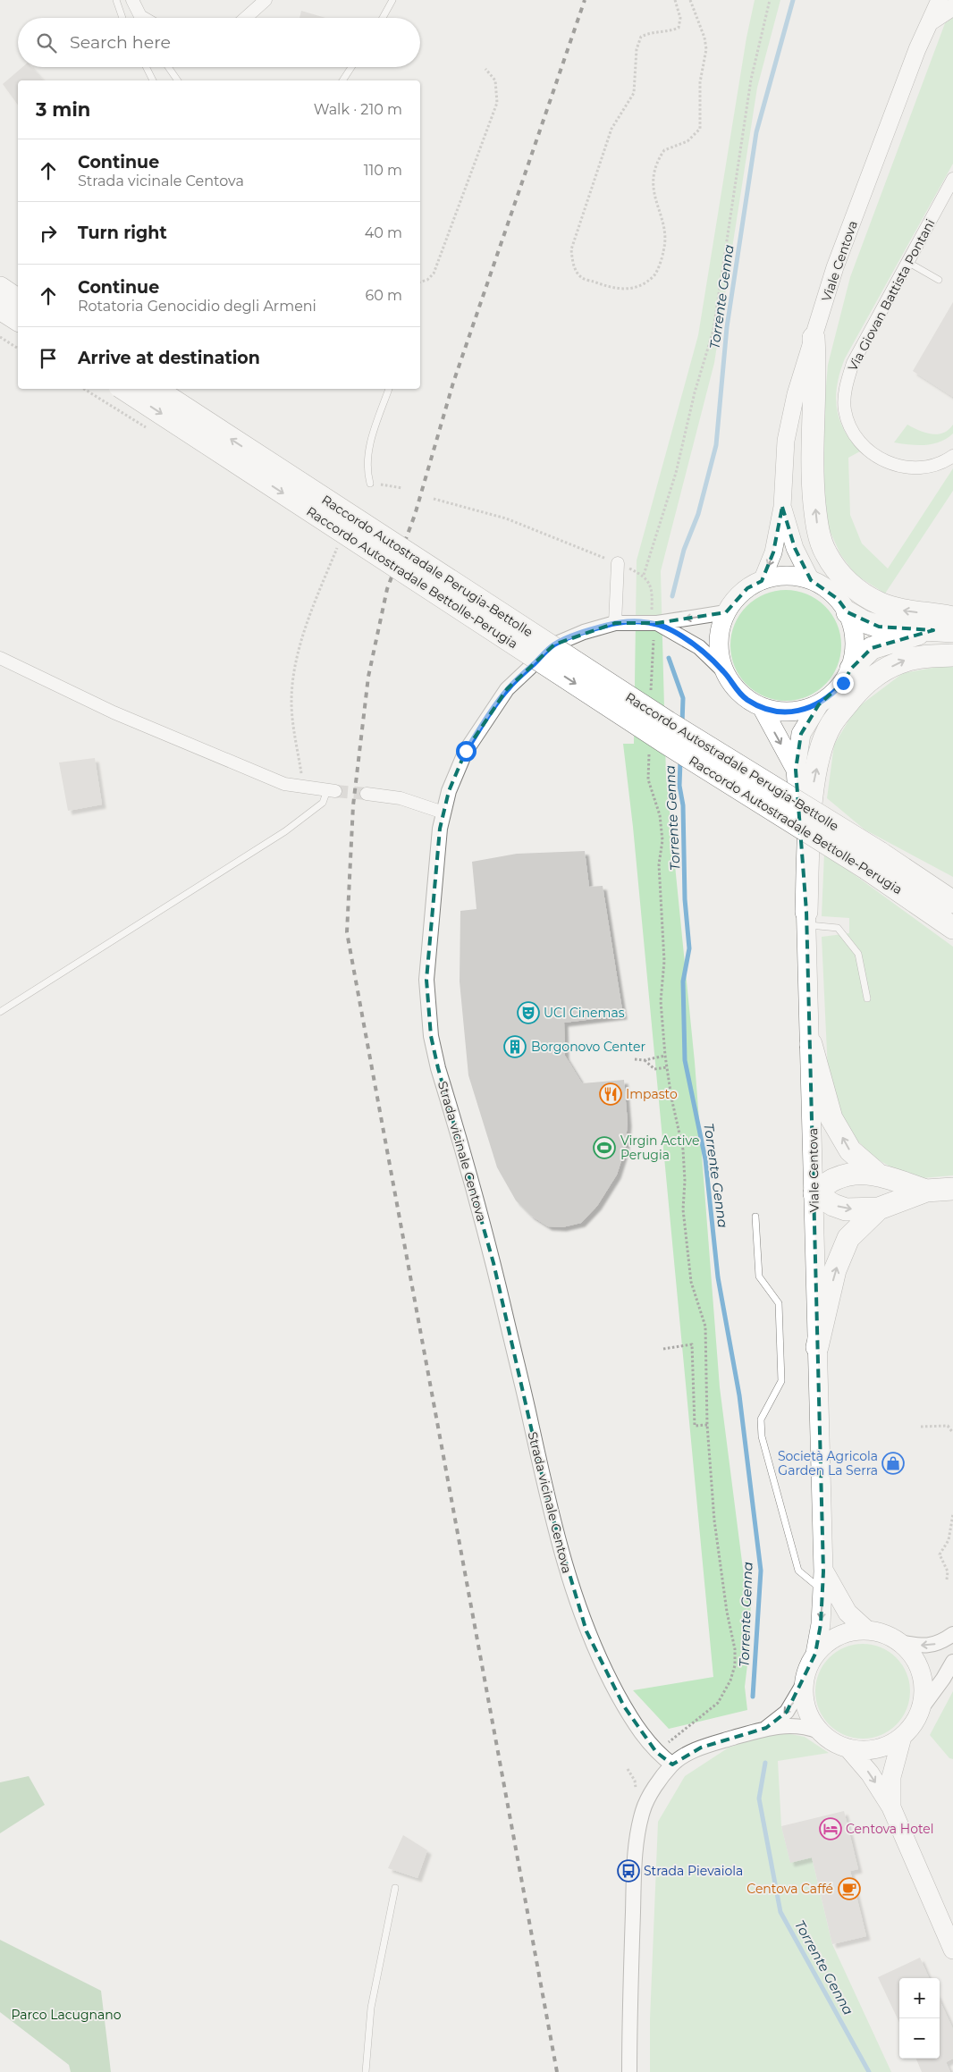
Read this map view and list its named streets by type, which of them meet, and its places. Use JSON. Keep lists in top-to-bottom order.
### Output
{
  "streets": {
    "highway": ["Raccordo Autostradale Perugia-Bettolle", "Raccordo Autostradale Bettolle-Perugia"],
    "main road": ["Viale Centova"],
    "street": ["Via Giovan Battista Pontani", "Strada vicinale Centova"]
  },
  "crossings": [
    ["Raccordo Autostradale Perugia-Bettolle", "Raccordo Autostradale Bettolle-Perugia"]
  ],
  "one_way": ["Raccordo Autostradale Perugia-Bettolle", "Raccordo Autostradale Bettolle-Perugia"],
  "water": ["Torrente Genna"],
  "parks": ["Parco Lacugnano"],
  "places": {
    "theatre": ["UCI Cinemas"],
    "building": ["Borgonovo Center"],
    "restaurant": ["Impasto"],
    "sports": ["Virgin Active Perugia"],
    "shop": ["Società Agricola Garden La Serra"],
    "hotel": ["Centova Hotel"],
    "bus stop": ["Strada Pievaiola"],
    "cafe": ["Centova Caffé"]
  },
  "page": {
    "search": "Search here",
    "heading": ["3 min", "Walk · 210 m"],
    "list": [
      ["Continue", "Strada vicinale Centova", "110 m"],
      ["Turn right", "40 m"],
      ["Continue", "Rotatoria Genocidio degli Armeni", "60 m"],
      "Arrive at destination"
    ],
    "map_buttons": ["+", "−"]
  }
}
